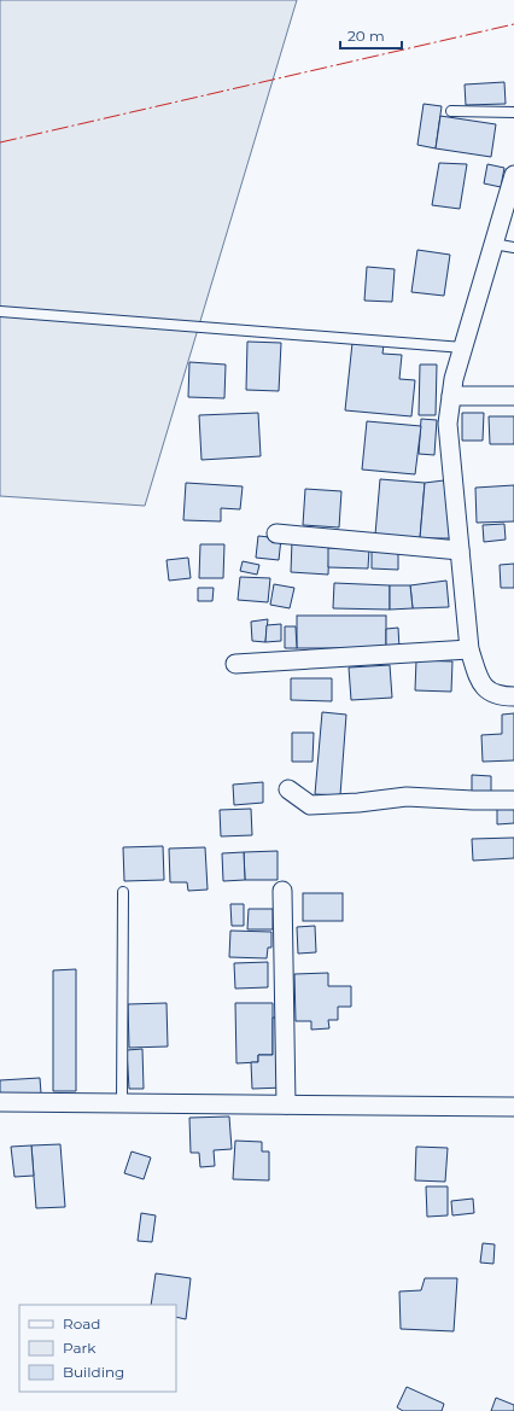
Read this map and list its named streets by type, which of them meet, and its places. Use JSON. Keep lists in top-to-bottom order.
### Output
{
  "legend": ["Road", "Park", "Building"],
  "scale_bar": "20 m"
}
